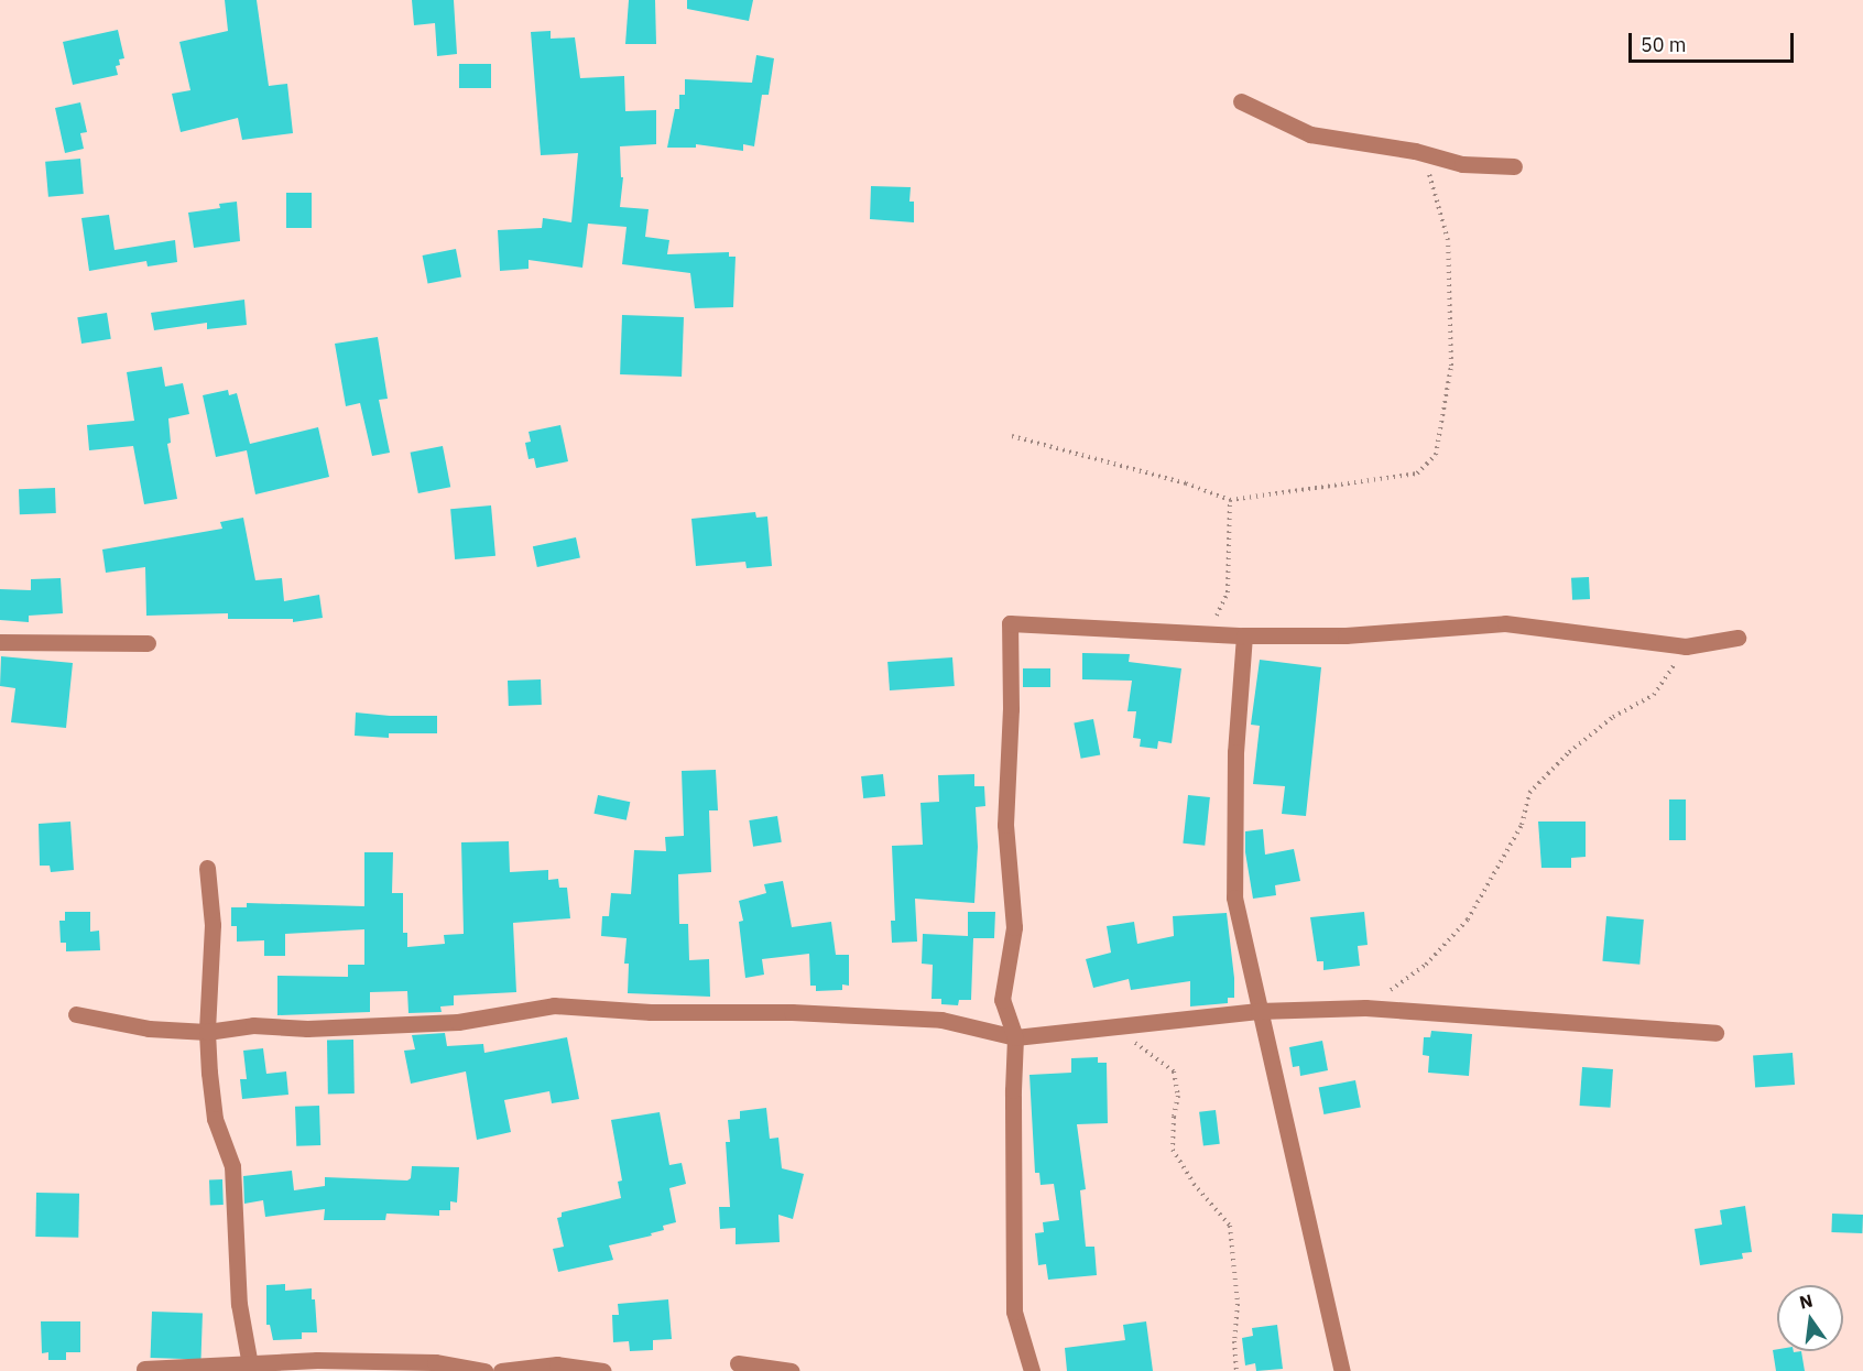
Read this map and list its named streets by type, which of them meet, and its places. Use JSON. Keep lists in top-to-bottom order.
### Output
{
  "scale_bar": "50 m",
  "north": "top"
}
